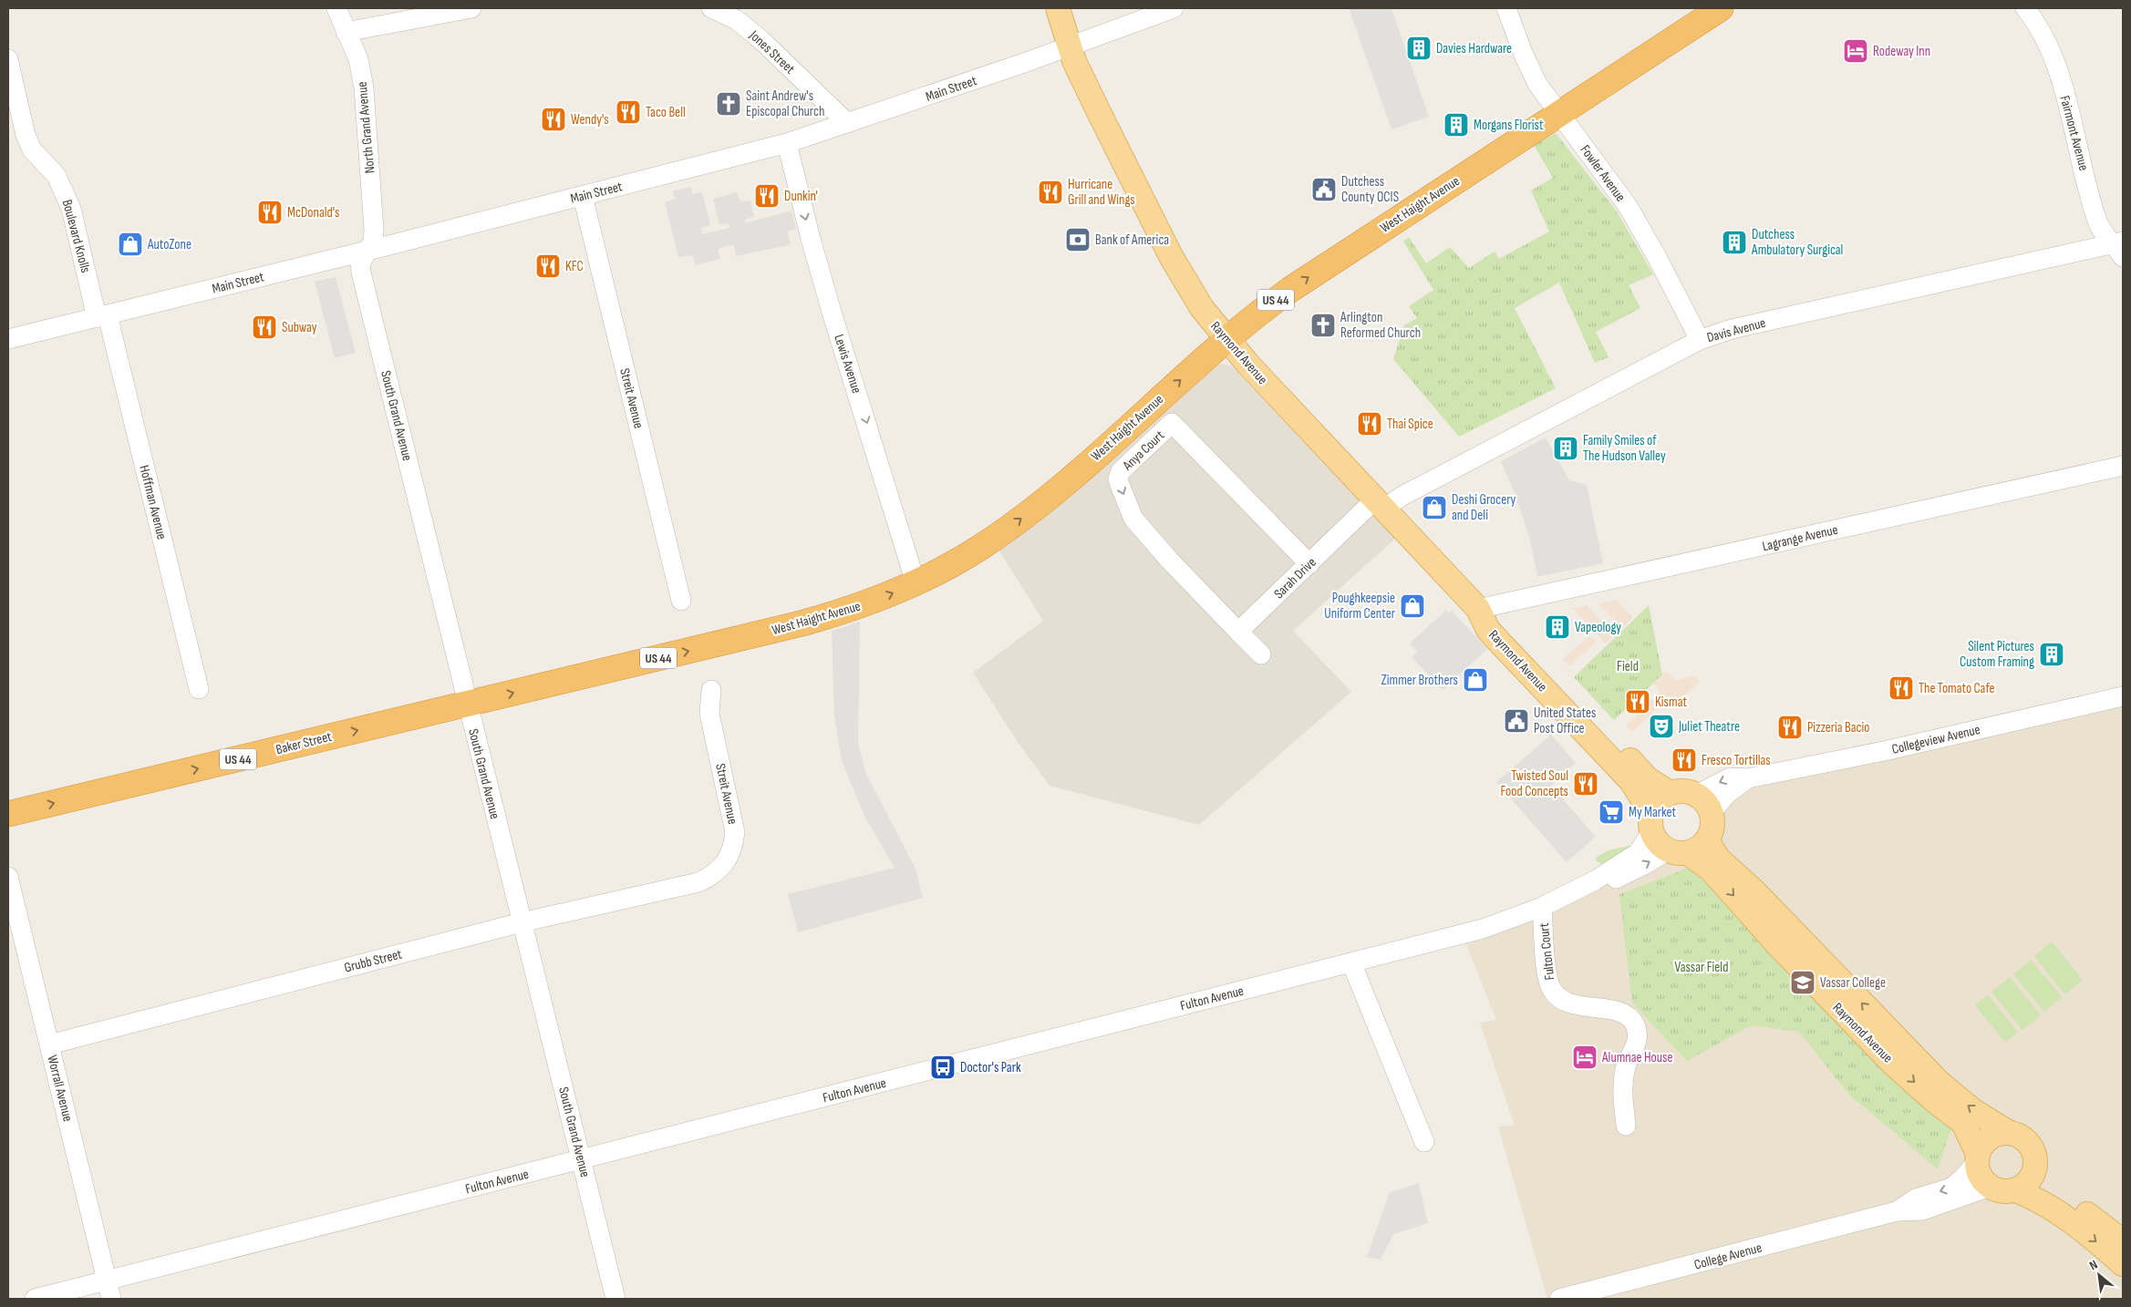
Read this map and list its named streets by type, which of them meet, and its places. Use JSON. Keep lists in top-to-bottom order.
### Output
{
  "streets": {
    "highway": ["West Haight Avenue", "US 44", "Baker Street"],
    "main road": ["Raymond Avenue"],
    "street": [
      "Jones Street",
      "Main Street",
      "North Grand Avenue",
      "Fairmont Avenue",
      "Fowler Avenue",
      "Boulevard Knolls",
      "Davis Avenue",
      "Lewis Avenue",
      "Streit Avenue",
      "South Grand Avenue",
      "Anya Court",
      "Hoffman Avenue",
      "Lagrange Avenue",
      "Sarah Drive",
      "Collegeview Avenue",
      "Fulton Court",
      "Grubb Street",
      "Fulton Avenue",
      "Worrall Avenue",
      "College Avenue"
    ]
  },
  "crossings": [
    ["Jones Street", "Main Street"],
    ["Main Street", "North Grand Avenue"],
    ["Main Street", "Boulevard Knolls"],
    ["Main Street", "Raymond Avenue"],
    ["Main Street", "Lewis Avenue"],
    ["Main Street", "Streit Avenue"],
    ["Main Street", "South Grand Avenue"],
    ["Main Street", "Hoffman Avenue"],
    ["North Grand Avenue", "South Grand Avenue"],
    ["Fairmont Avenue", "Davis Avenue"],
    ["Fowler Avenue", "West Haight Avenue"],
    ["Fowler Avenue", "Davis Avenue"],
    ["West Haight Avenue", "Raymond Avenue"],
    ["West Haight Avenue", "Lewis Avenue"],
    ["West Haight Avenue", "South Grand Avenue"],
    ["West Haight Avenue", "Baker Street"],
    ["Boulevard Knolls", "Hoffman Avenue"],
    ["Davis Avenue", "Raymond Avenue"],
    ["Davis Avenue", "Sarah Drive"],
    ["Raymond Avenue", "Lagrange Avenue"],
    ["Raymond Avenue", "Sarah Drive"],
    ["Raymond Avenue", "Collegeview Avenue"],
    ["Raymond Avenue", "Fulton Avenue"],
    ["Raymond Avenue", "College Avenue"],
    ["Streit Avenue", "Grubb Street"],
    ["South Grand Avenue", "Baker Street"],
    ["South Grand Avenue", "Grubb Street"],
    ["South Grand Avenue", "Fulton Avenue"],
    ["Anya Court", "Sarah Drive"],
    ["Collegeview Avenue", "Fulton Avenue"],
    ["Fulton Court", "Fulton Avenue"],
    ["Grubb Street", "Worrall Avenue"],
    ["Fulton Avenue", "Worrall Avenue"]
  ],
  "one_way": ["West Haight Avenue", "Lewis Avenue", "Baker Street"],
  "parks": ["Field", "Vassar Field"],
  "places": {
    "building": [
      "Davies Hardware",
      "Morgans Florist",
      "Dutchess Ambulatory Surgical",
      "Family Smiles of The Hudson Valley",
      "Vapeology",
      "Silent Pictures Custom Framing"
    ],
    "hotel": ["Rodeway Inn", "Alumnae House"],
    "church": ["Saint Andrew's Episcopal Church", "Arlington Reformed Church"],
    "restaurant": [
      "Taco Bell",
      "Wendy's",
      "Hurricane Grill and Wings",
      "Dunkin'",
      "McDonald's",
      "KFC",
      "Subway",
      "Thai Spice",
      "The Tomato Cafe",
      "Kismat",
      "Pizzeria Bacio",
      "Fresco Tortillas",
      "Twisted Soul Food Concepts"
    ],
    "public building": ["Dutchess County OCIS", "United States Post Office"],
    "bank": ["Bank of America"],
    "shop": [
      "AutoZone",
      "Deshi Grocery and Deli",
      "Poughkeepsie Uniform Center",
      "Zimmer Brothers"
    ],
    "theatre": ["Juliet Theatre"],
    "supermarket": ["My Market"],
    "school or university": ["Vassar College"],
    "bus stop": ["Doctor's Park"]
  },
  "north": "top left"
}
